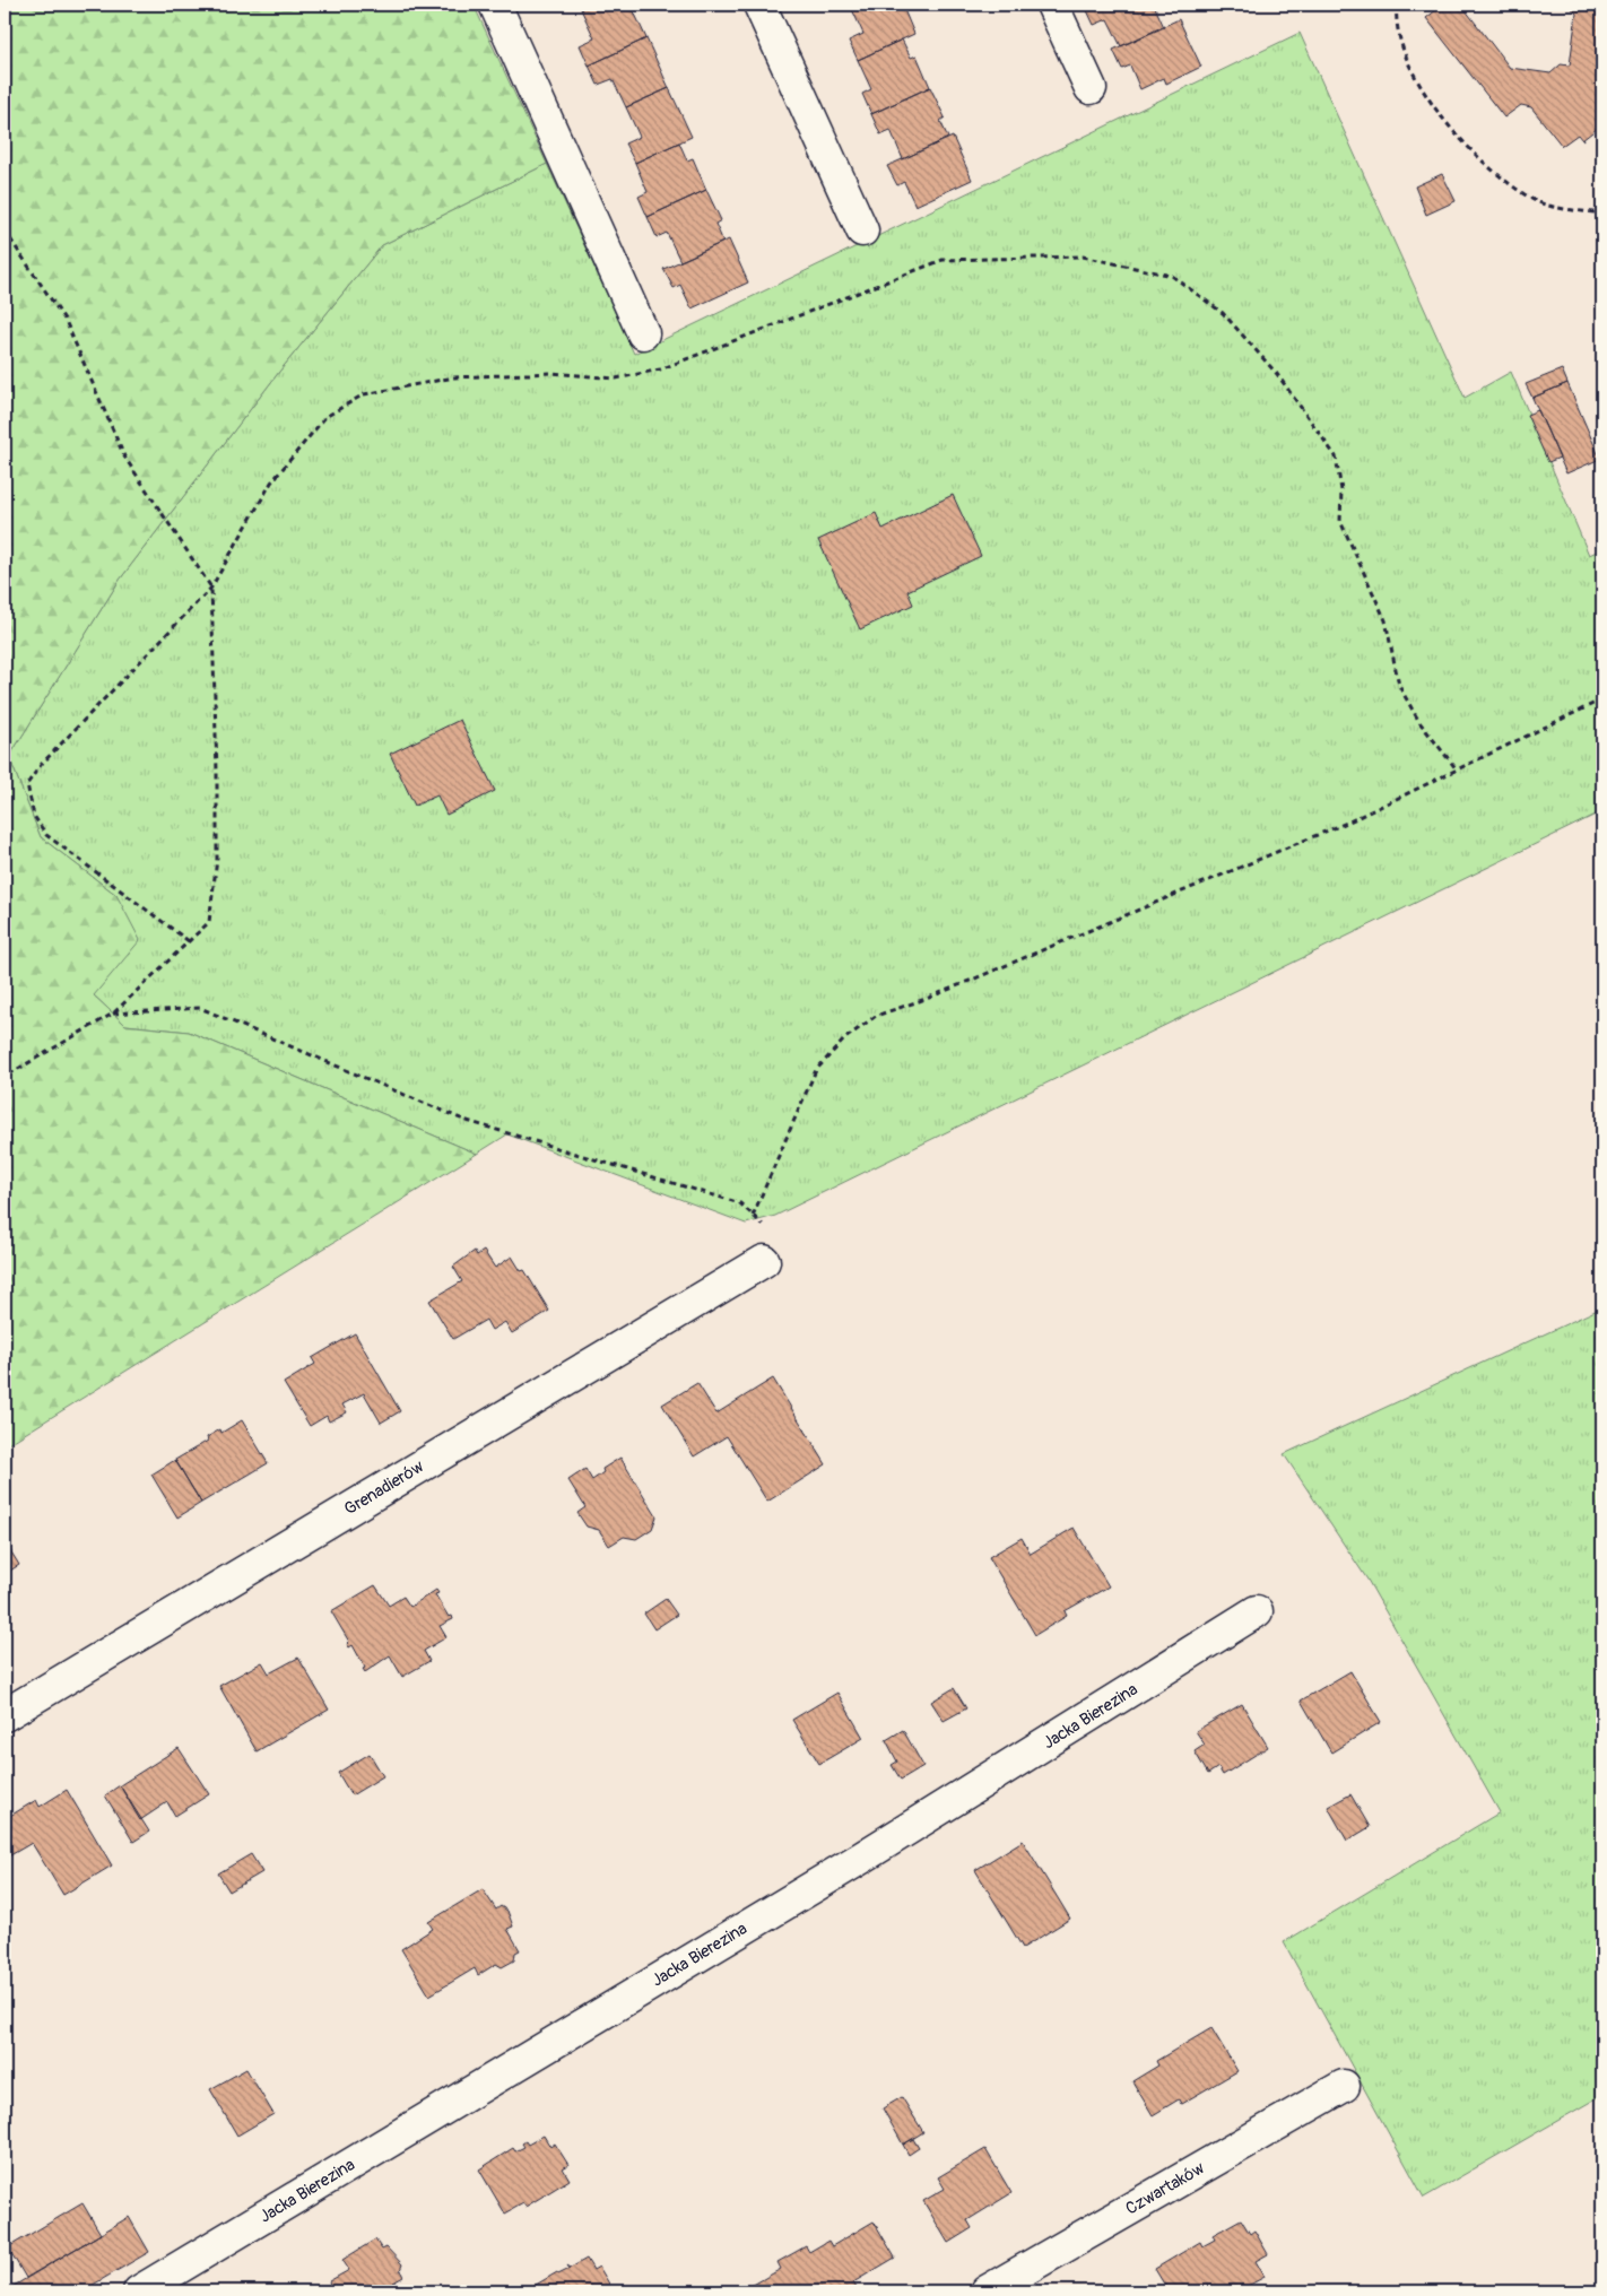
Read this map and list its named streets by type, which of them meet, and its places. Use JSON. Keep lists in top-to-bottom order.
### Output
{
  "streets": {
    "street": ["Grenadierów", "Jacka Bierezina", "Czwartaków"]
  }
}
